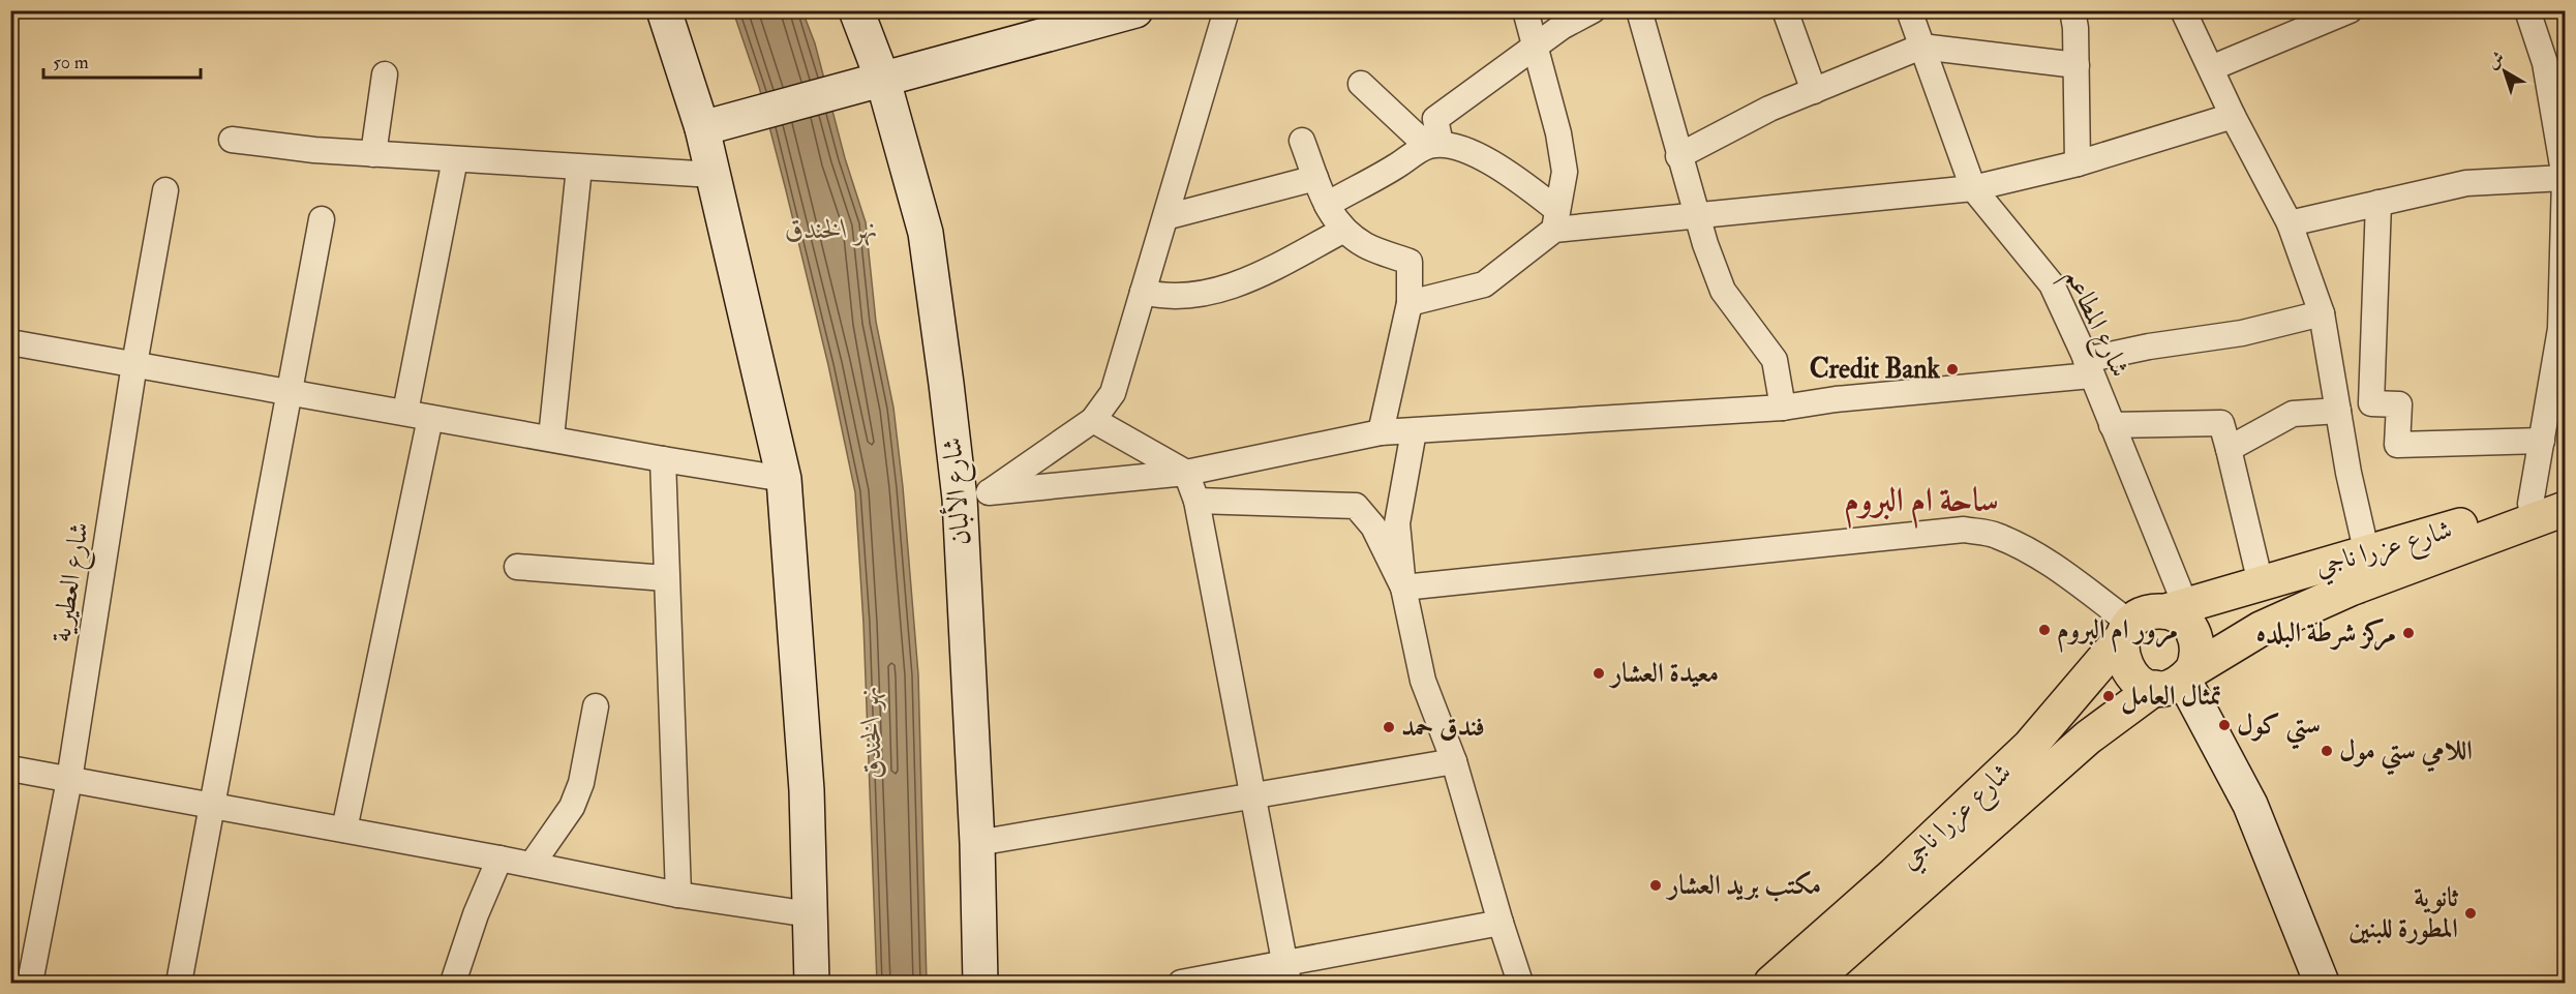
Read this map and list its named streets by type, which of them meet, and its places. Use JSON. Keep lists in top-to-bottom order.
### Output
{
  "streets": {
    "main road": ["شارع الألبان", "شارع عزرا ناجي"],
    "street": ["شارع المطاعم", "شارع العطيرية"]
  },
  "crossings": [
    ["شارع المطاعم", "شارع عزرا ناجي"]
  ],
  "districts": ["ساحة ام البروم"],
  "water": ["نهر الخندق"],
  "places": [
    "Credit Bank",
    "مرور ام البروم",
    "مركز شرطة البلده",
    "معيدة العشار",
    "تمثال العامل",
    "ستي كول",
    "فندق حمد",
    "اللامي ستي مول",
    "مكتب بريد العشار",
    "ثانوية المطورة للبنين"
  ],
  "scale_bar": "50 m",
  "north": "top left"
}
